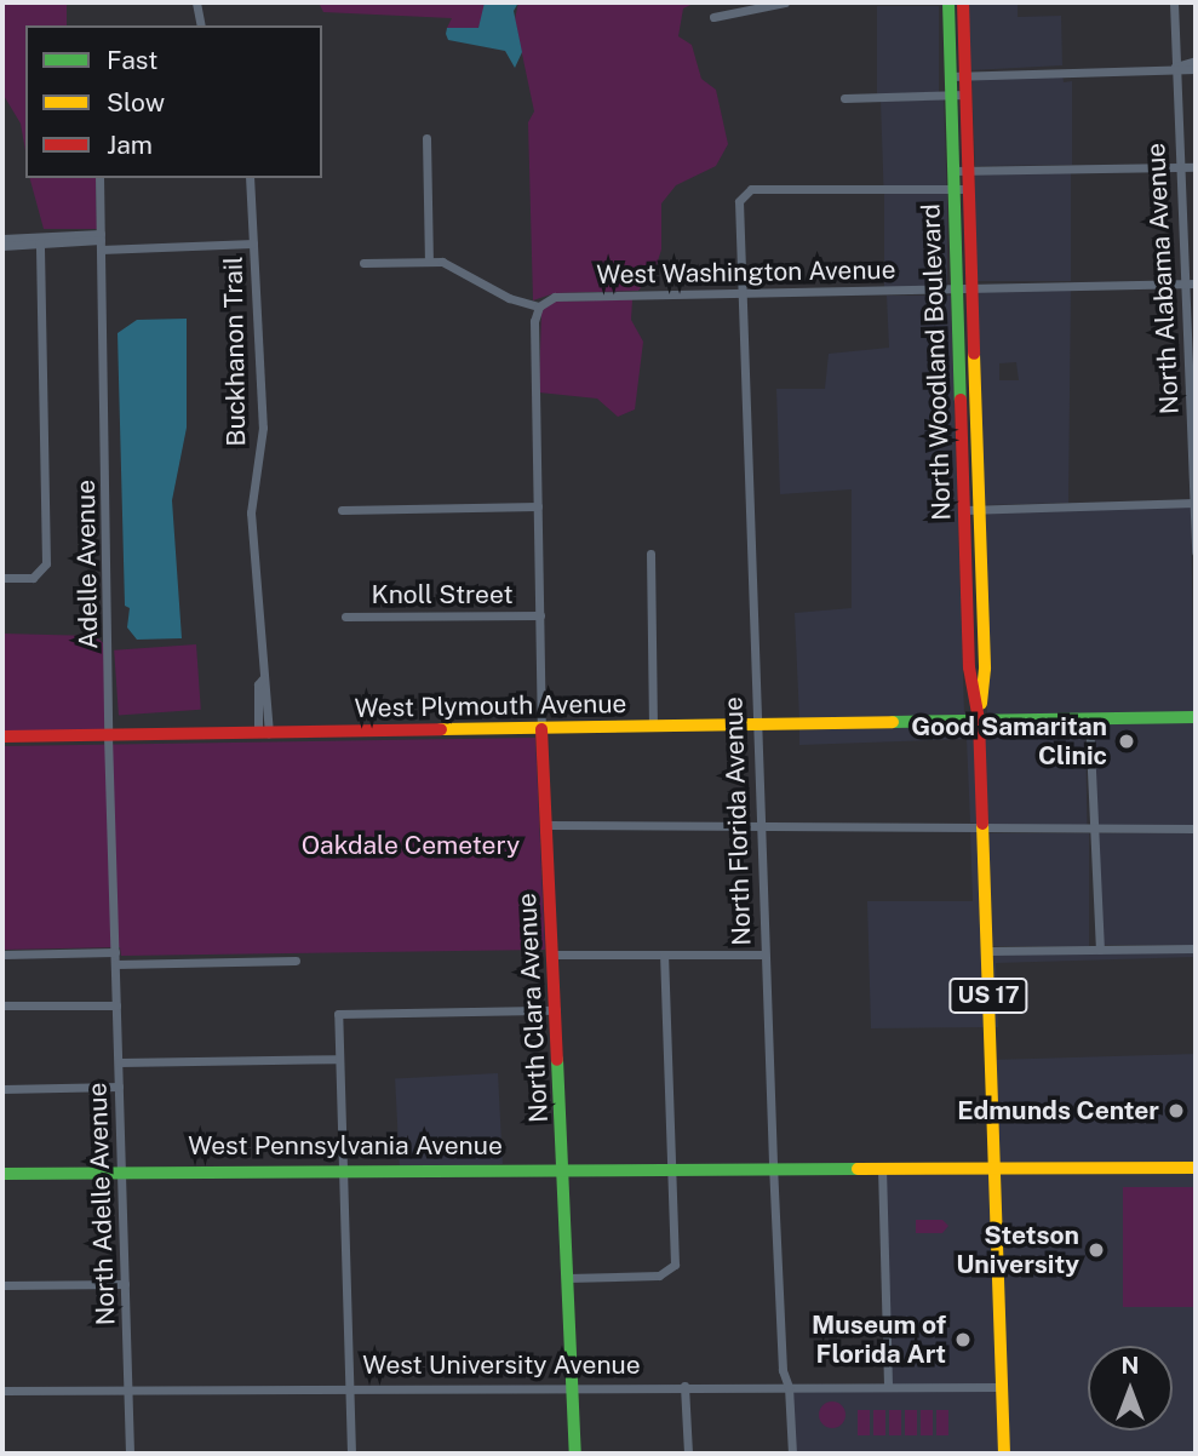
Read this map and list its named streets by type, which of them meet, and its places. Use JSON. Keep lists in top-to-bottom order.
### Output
{
  "streets": {
    "main road": [
      "North Woodland Boulevard",
      "West Plymouth Avenue",
      "US 17",
      "North Clara Avenue",
      "West Pennsylvania Avenue"
    ],
    "street": [
      "West Washington Avenue",
      "North Alabama Avenue",
      "Buckhanon Trail",
      "Adelle Avenue",
      "Knoll Street",
      "North Florida Avenue",
      "North Adelle Avenue",
      "West University Avenue"
    ]
  },
  "crossings": [
    ["West Washington Avenue", "North Alabama Avenue"],
    ["West Washington Avenue", "North Woodland Boulevard"],
    ["West Washington Avenue", "North Florida Avenue"],
    ["West Washington Avenue", "North Clara Avenue"],
    ["Buckhanon Trail", "West Plymouth Avenue"],
    ["North Woodland Boulevard", "West Plymouth Avenue"],
    ["North Woodland Boulevard", "North Florida Avenue"],
    ["North Woodland Boulevard", "West Pennsylvania Avenue"],
    ["North Woodland Boulevard", "West University Avenue"],
    ["Adelle Avenue", "West Plymouth Avenue"],
    ["Adelle Avenue", "North Adelle Avenue"],
    ["Knoll Street", "North Clara Avenue"],
    ["West Plymouth Avenue", "North Florida Avenue"],
    ["West Plymouth Avenue", "North Clara Avenue"],
    ["North Florida Avenue", "West Pennsylvania Avenue"],
    ["North Florida Avenue", "West University Avenue"],
    ["North Clara Avenue", "West Pennsylvania Avenue"],
    ["North Clara Avenue", "West University Avenue"],
    ["West Pennsylvania Avenue", "North Adelle Avenue"],
    ["North Adelle Avenue", "West University Avenue"]
  ],
  "parks": ["Oakdale Cemetery"],
  "places": [
    "Good Samaritan Clinic",
    "Edmunds Center",
    "Stetson University",
    "Museum of Florida Art"
  ],
  "legend": ["Fast", "Slow", "Jam"],
  "north": "top"
}
